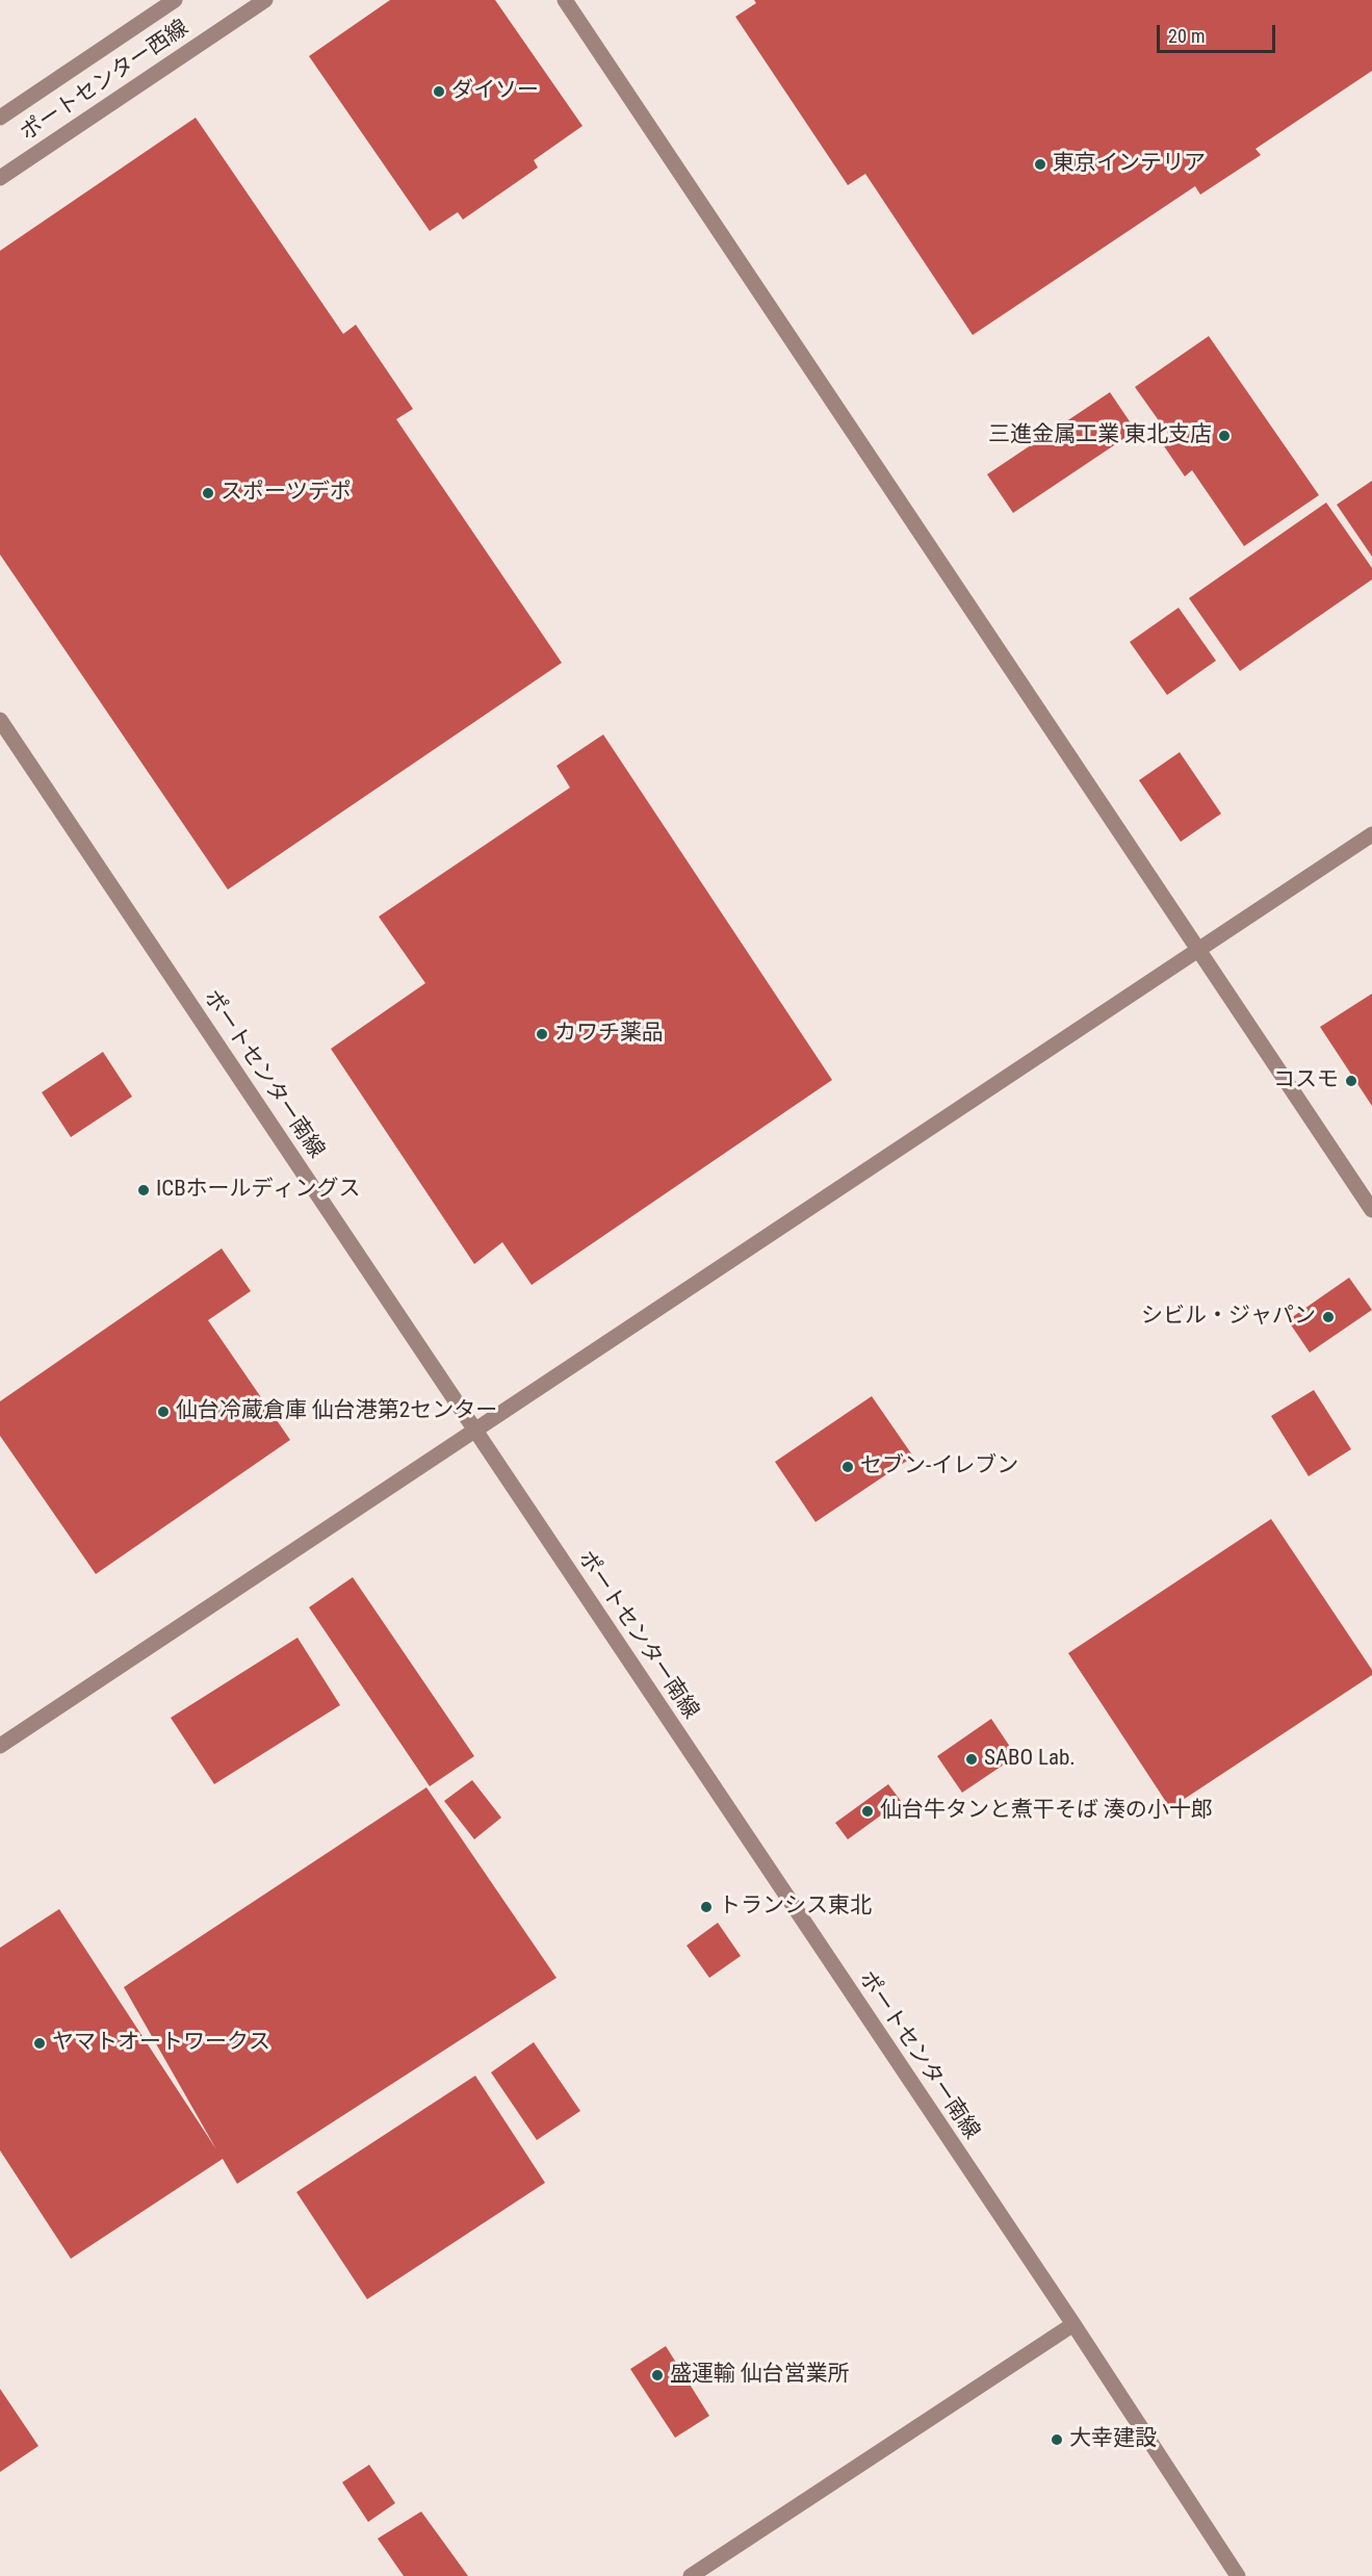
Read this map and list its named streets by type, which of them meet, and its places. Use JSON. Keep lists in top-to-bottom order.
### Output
{
  "streets": {
    "street": ["ポートセンター西線", "ポートセンター南線"]
  },
  "places": [
    "ダイソー",
    "東京インテリア",
    "三進金属工業 東北支店",
    "スポーツデポ",
    "カワチ薬品",
    "コスモ",
    "ICBホールディングス",
    "シビル・ジャパン",
    "仙台冷蔵倉庫 仙台港第2センター",
    "セブン-イレブン",
    "SABO Lab.",
    "仙台牛タンと煮干そば 湊の小十郎",
    "トランシス東北",
    "ヤマトオートワークス",
    "盛運輸 仙台営業所",
    "大幸建設"
  ],
  "scale_bar": "20 m"
}
